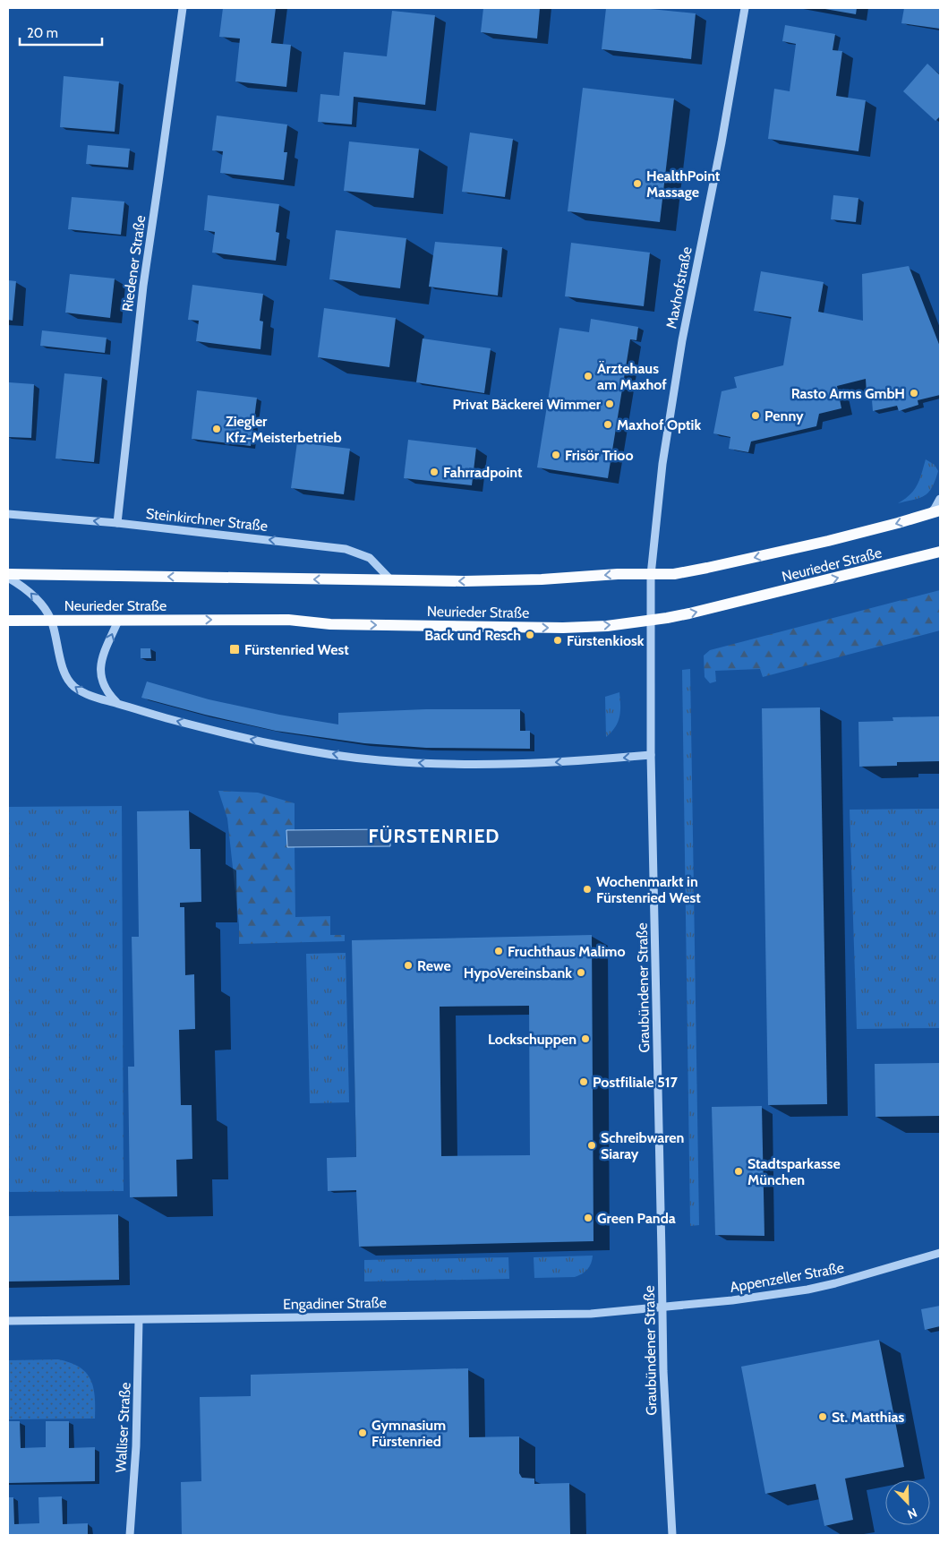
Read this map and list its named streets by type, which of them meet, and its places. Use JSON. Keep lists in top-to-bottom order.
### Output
{
  "streets": {
    "main road": ["Neurieder Straße"],
    "street": [
      "Riedener Straße",
      "Maxhofstraße",
      "Steinkirchner Straße",
      "Graubündener Straße",
      "Appenzeller Straße",
      "Engadiner Straße",
      "Walliser Straße"
    ]
  },
  "crossings": [
    ["Riedener Straße", "Steinkirchner Straße"],
    ["Maxhofstraße", "Neurieder Straße"],
    ["Maxhofstraße", "Graubündener Straße"],
    ["Steinkirchner Straße", "Neurieder Straße"],
    ["Neurieder Straße", "Graubündener Straße"],
    ["Graubündener Straße", "Appenzeller Straße"],
    ["Graubündener Straße", "Engadiner Straße"],
    ["Appenzeller Straße", "Engadiner Straße"],
    ["Engadiner Straße", "Walliser Straße"]
  ],
  "one_way": ["Steinkirchner Straße"],
  "districts": ["FÜRSTENRIED"],
  "places": {
    "other": [
      "HealthPoint Massage",
      "Ärztehaus am Maxhof",
      "Rasto Arms GmbH",
      "Privat Bäckerei Wimmer",
      "Penny",
      "Maxhof Optik",
      "Ziegler Kfz-Meisterbetrieb",
      "Frisör Trioo",
      "Fahrradpoint",
      "Back und Resch",
      "Fürstenkiosk",
      "Wochenmarkt in Fürstenried West",
      "Fruchthaus Malimo",
      "Rewe",
      "HypoVereinsbank",
      "Lockschuppen",
      "Postfiliale 517",
      "Schreibwaren Siaray",
      "Stadtsparkasse München",
      "Green Panda",
      "St. Matthias",
      "Gymnasium Fürstenried"
    ],
    "transit": ["Fürstenried West"]
  },
  "scale_bar": "20 m",
  "north": "bottom right"
}
